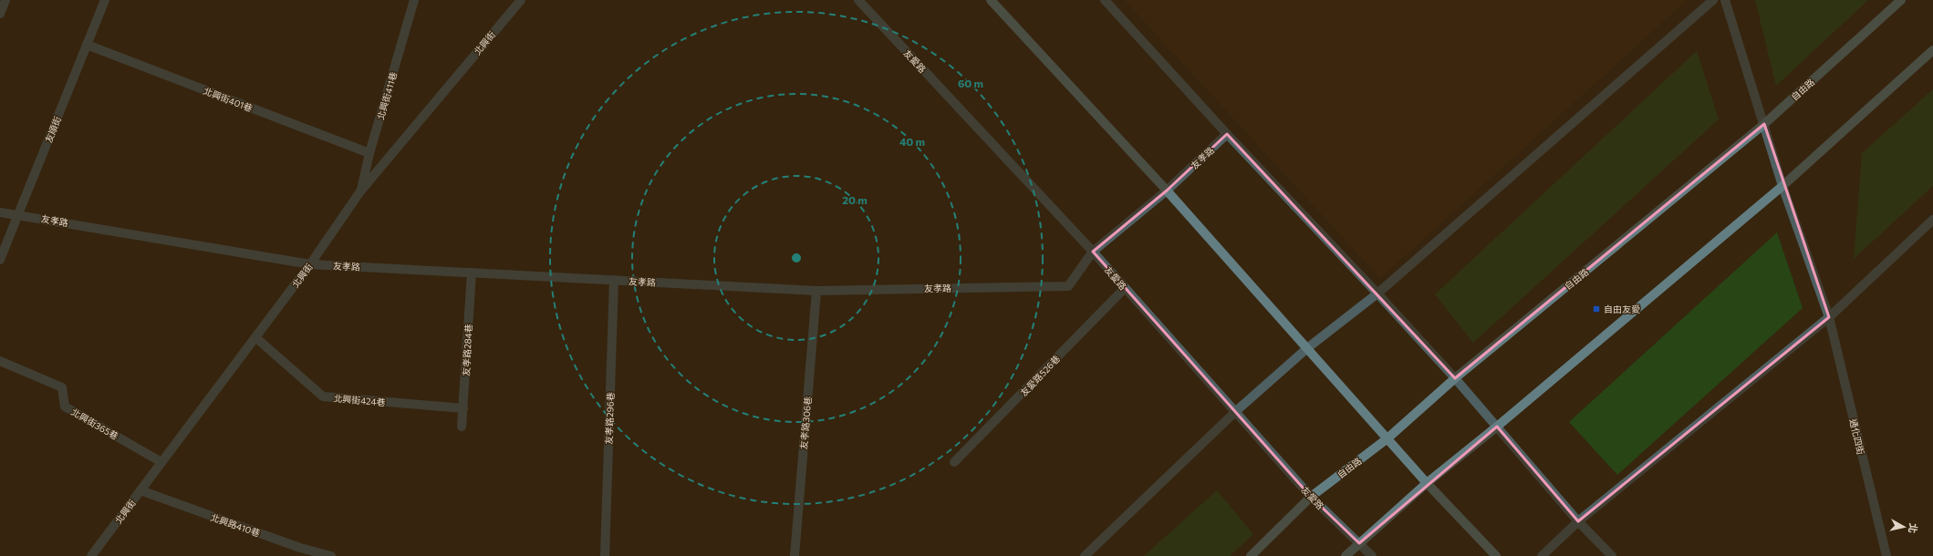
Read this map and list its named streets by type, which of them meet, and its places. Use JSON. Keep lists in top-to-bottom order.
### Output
{
  "streets": {
    "street": [
      "北興街",
      "友愛路",
      "自由路",
      "北興街411巷",
      "北興街401巷",
      "友順街",
      "友孝路",
      "友孝路284巷",
      "友愛路526巷",
      "北興街424巷",
      "友孝路296巷",
      "友孝路306巷",
      "北興街365巷",
      "通化四街",
      "北興路410巷"
    ]
  },
  "crossings": [
    ["北興街", "北興街411巷"],
    ["北興街", "友孝路"],
    ["北興街", "北興街424巷"],
    ["北興街", "北興街365巷"],
    ["北興街", "北興路410巷"],
    ["友愛路", "自由路"],
    ["友愛路", "友孝路"],
    ["友愛路", "友愛路526巷"],
    ["自由路", "通化四街"],
    ["北興街411巷", "北興街401巷"],
    ["北興街401巷", "友順街"],
    ["友順街", "友孝路"],
    ["友孝路", "友孝路284巷"],
    ["友孝路", "友孝路296巷"],
    ["友孝路", "友孝路306巷"],
    ["友孝路284巷", "北興街424巷"]
  ],
  "places": {
    "transit": ["自由友愛"]
  },
  "north": "right",
  "rings": ["60 m", "40 m", "20 m"]
}
